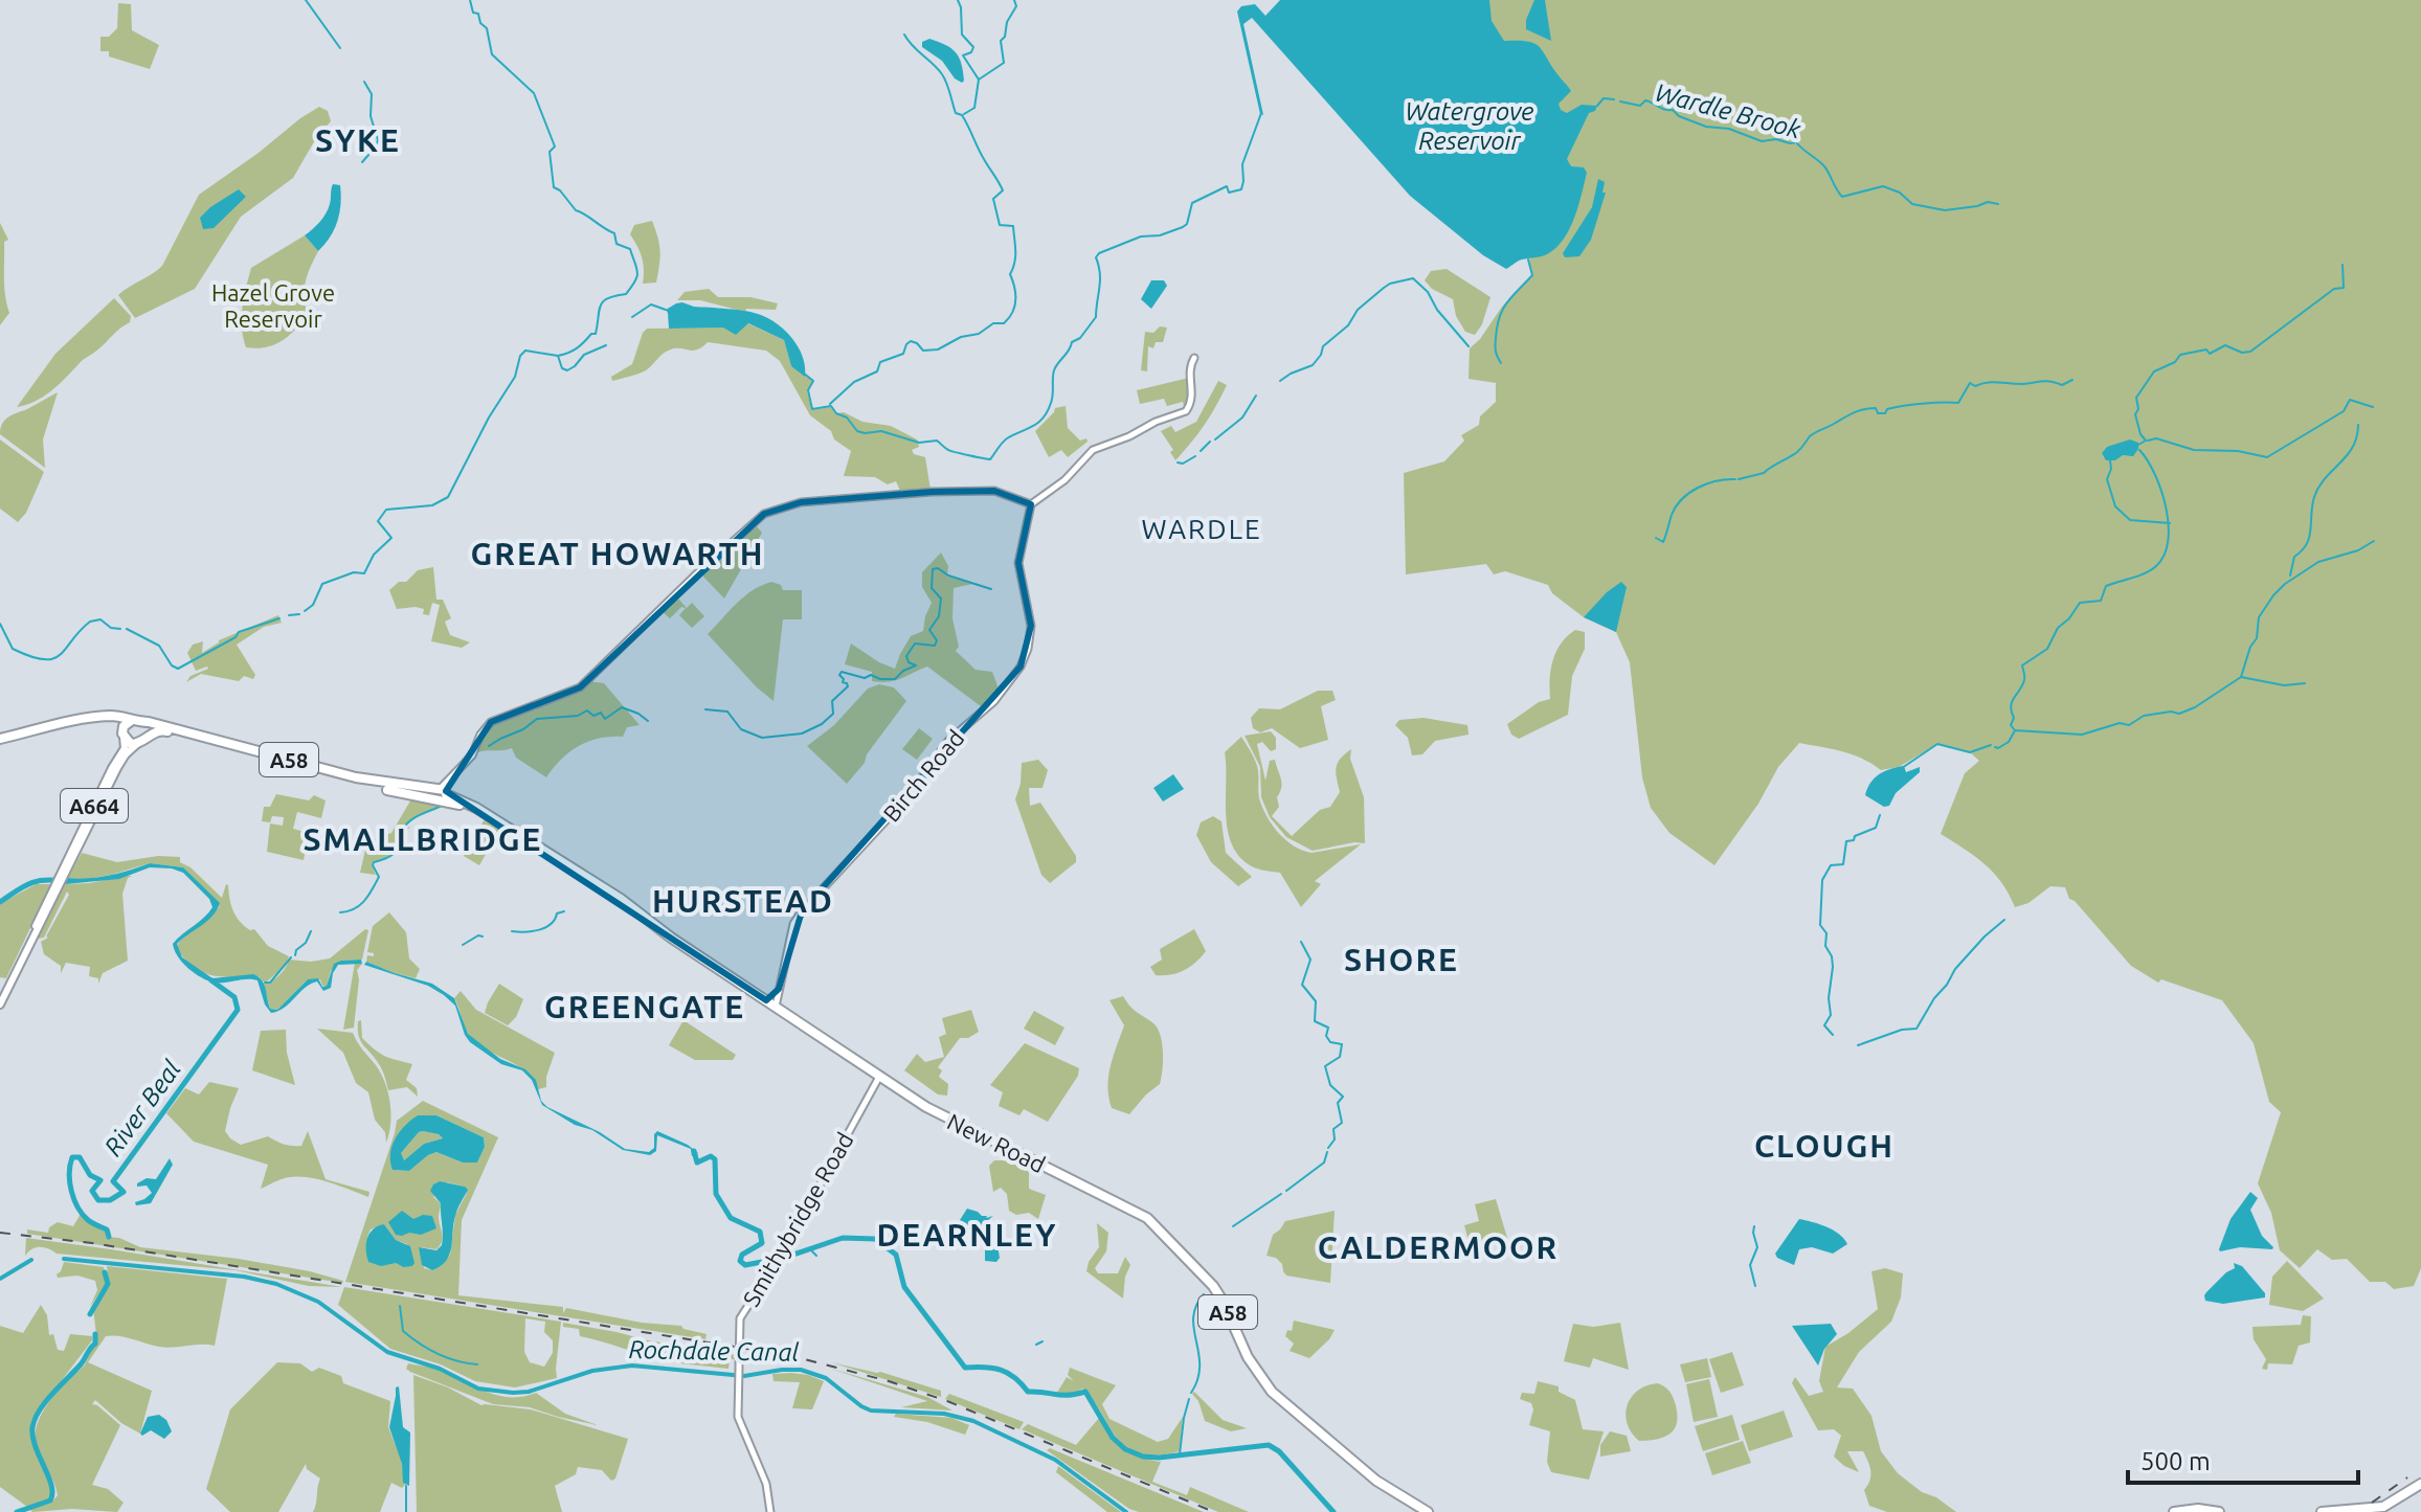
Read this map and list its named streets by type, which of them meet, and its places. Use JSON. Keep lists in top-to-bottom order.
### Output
{
  "streets": {
    "highway": ["A58", "New Road"],
    "main road": ["A664"],
    "street": ["Birch Road", "Smithybridge Road"]
  },
  "crossings": [
    ["A58", "Birch Road"],
    ["A58", "A664"],
    ["A58", "New Road"],
    ["A58", "Smithybridge Road"],
    ["New Road", "Smithybridge Road"]
  ],
  "districts": [
    "SYKE",
    "WARDLE",
    "GREAT HOWARTH",
    "SMALLBRIDGE",
    "HURSTEAD",
    "SHORE",
    "GREENGATE",
    "CLOUGH",
    "DEARNLEY",
    "CALDERMOOR"
  ],
  "water": [
    "Watergrove Reservoir",
    "Wardle Brook",
    "River Beal",
    "Rochdale Canal"
  ],
  "parks": ["Hazel Grove Reservoir"],
  "scale_bar": "500 m"
}
